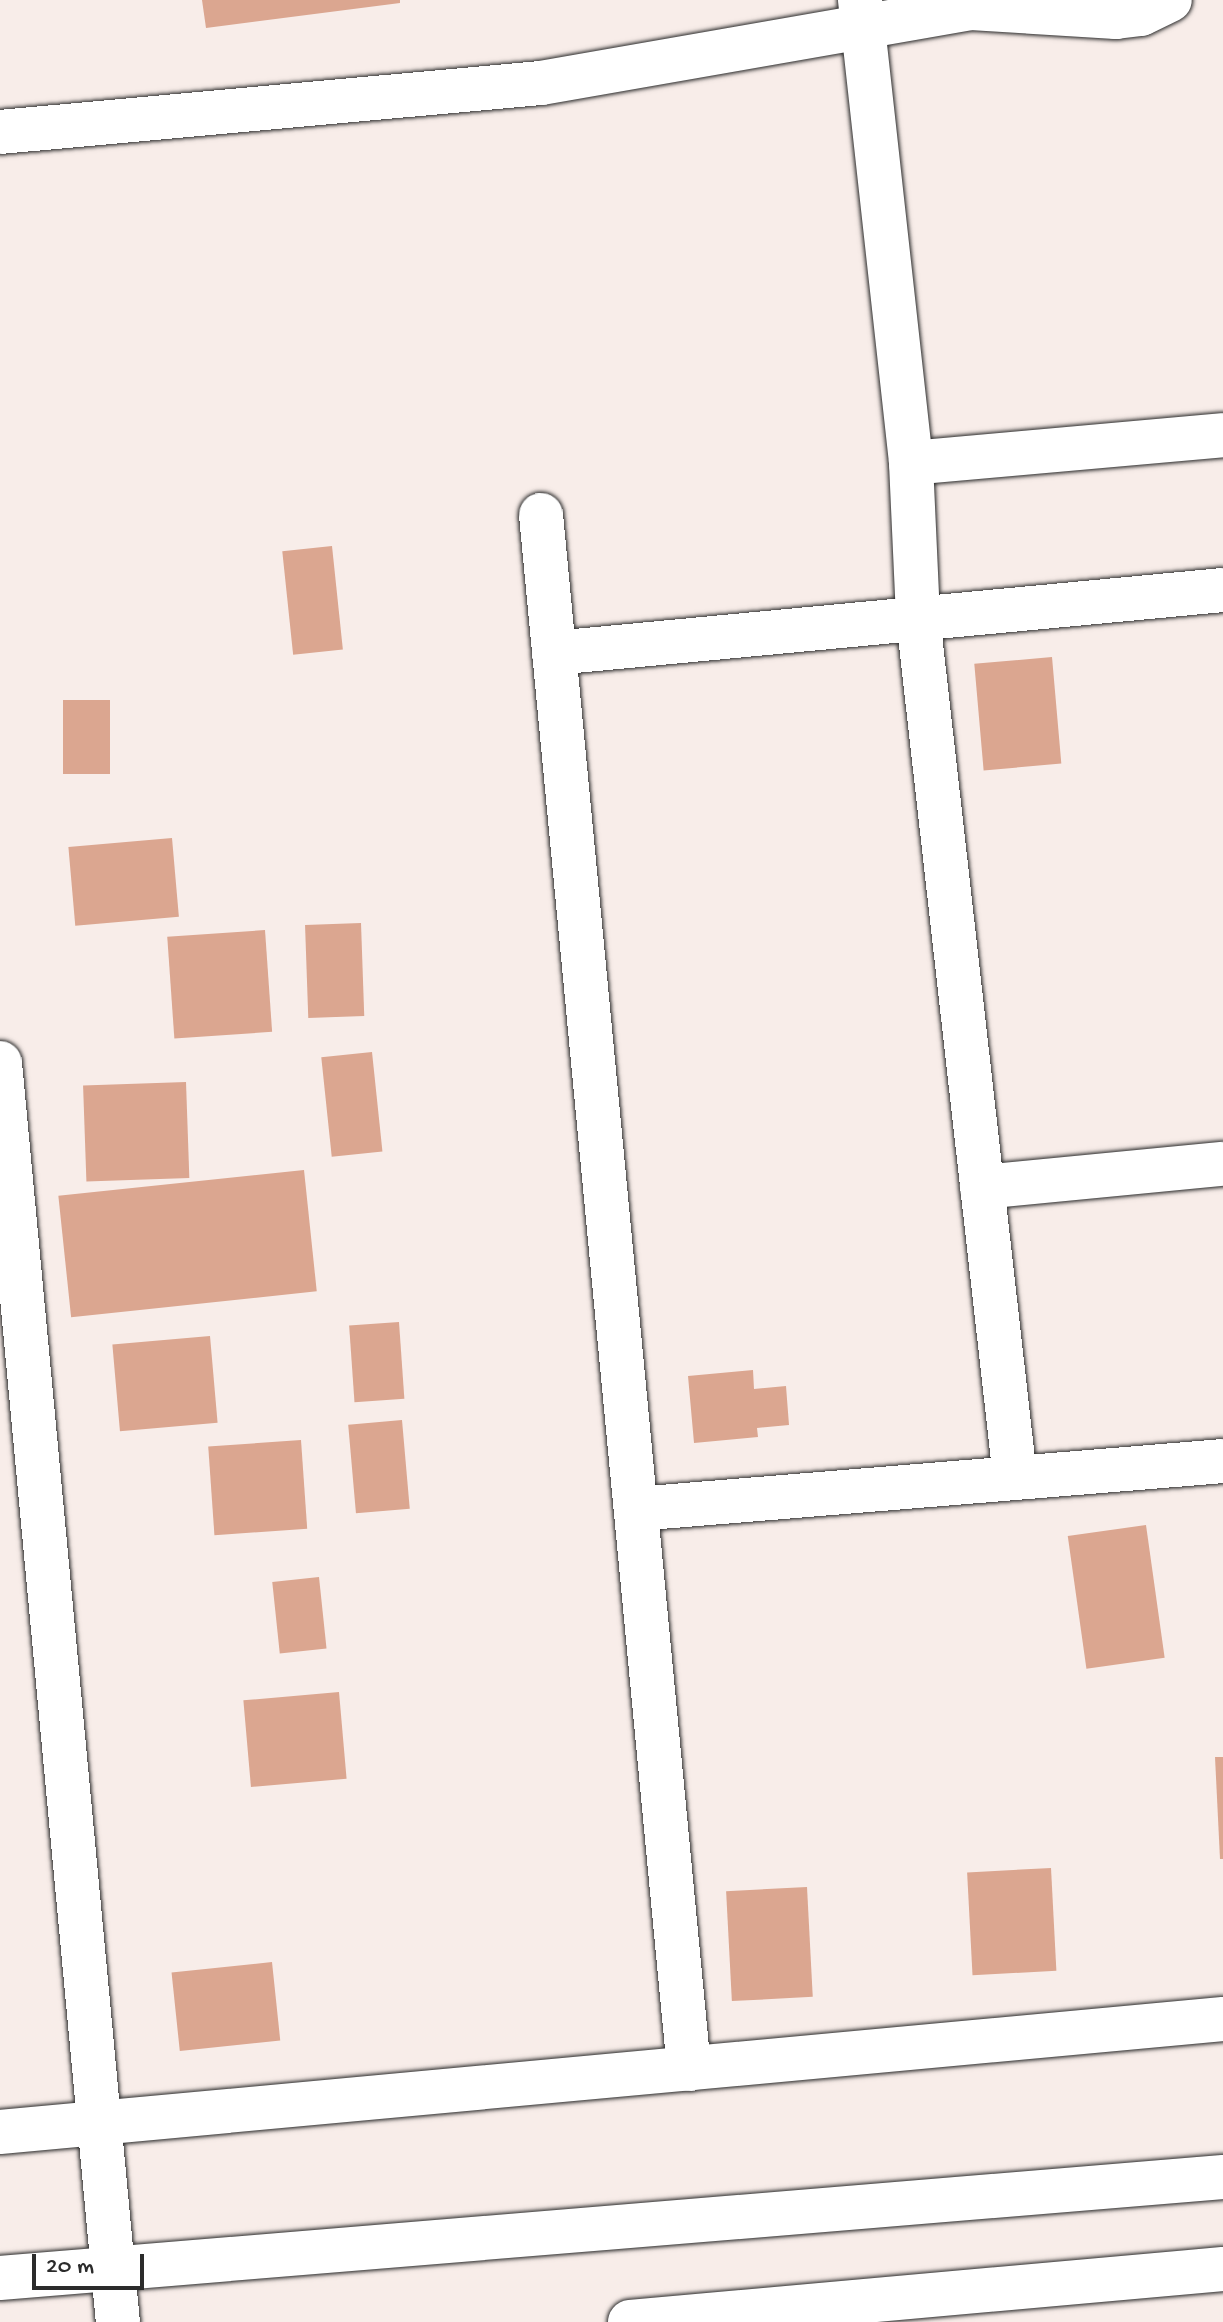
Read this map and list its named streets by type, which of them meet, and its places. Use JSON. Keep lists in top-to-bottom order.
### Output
{
  "scale_bar": "20 m"
}
